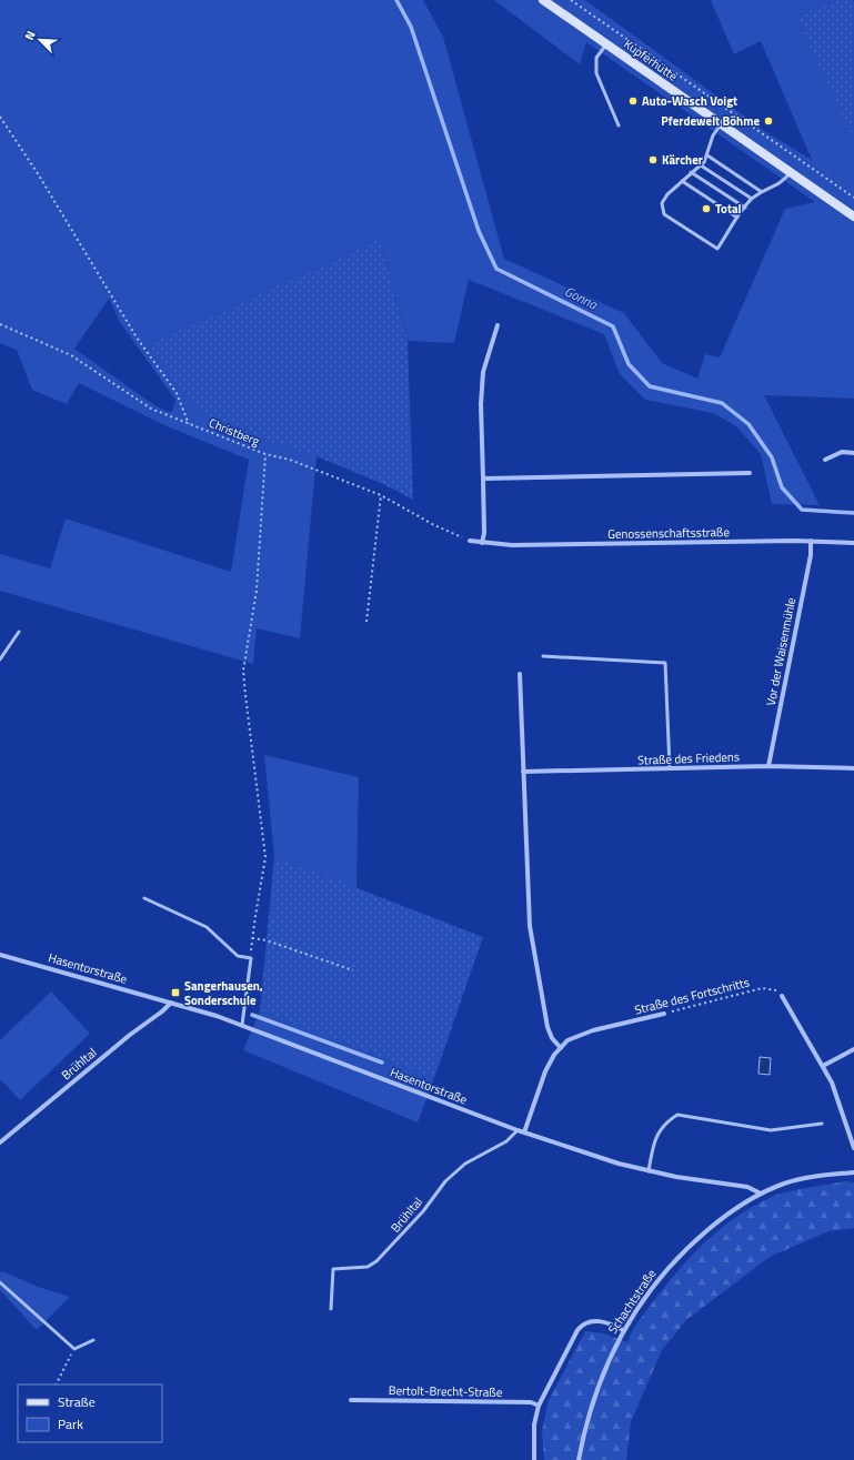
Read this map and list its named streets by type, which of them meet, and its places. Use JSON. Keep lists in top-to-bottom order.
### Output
{
  "streets": {
    "main road": ["Kupferhütte"],
    "street": [
      "Genossenschaftsstraße",
      "Vor der Waisenmühle",
      "Straße des Friedens",
      "Hasentorstraße",
      "Straße des Fortschritts",
      "Brühltal",
      "Schachtstraße",
      "Bertolt-Brecht-Straße"
    ],
    "path": ["Christberg"]
  },
  "crossings": [
    ["Christberg", "Genossenschaftsstraße"],
    ["Genossenschaftsstraße", "Vor der Waisenmühle"],
    ["Vor der Waisenmühle", "Straße des Friedens"],
    ["Hasentorstraße", "Straße des Fortschritts"],
    ["Hasentorstraße", "Brühltal"],
    ["Hasentorstraße", "Schachtstraße"]
  ],
  "water": ["Gonna"],
  "places": {
    "other": [
      "Auto-Wasch Voigt",
      "Pferdewelt Böhme",
      "Kärcher",
      "Total"
    ],
    "transit": ["Sangerhausen, Sonderschule"]
  },
  "legend": ["Straße", "Park"],
  "north": "top left"
}
